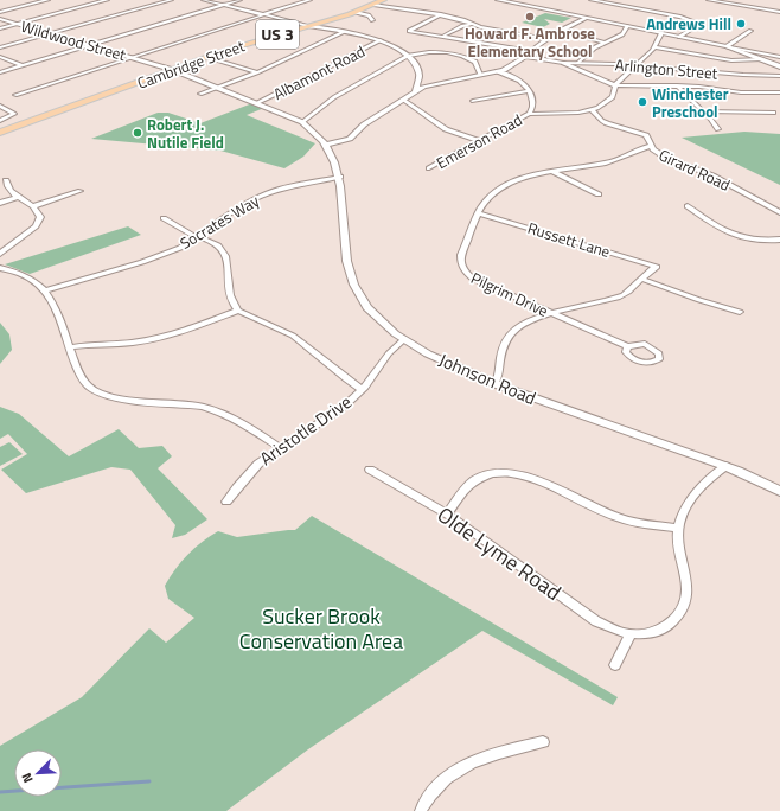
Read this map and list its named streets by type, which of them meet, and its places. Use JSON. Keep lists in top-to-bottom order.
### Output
{
  "streets": {
    "highway": ["US 3", "Cambridge Street"],
    "street": [
      "Wildwood Street",
      "Arlington Street",
      "Albamont Road",
      "Emerson Road",
      "Girard Road",
      "Socrates Way",
      "Russett Lane",
      "Pilgrim Drive",
      "Johnson Road",
      "Aristotle Drive",
      "Olde Lyme Road"
    ]
  },
  "crossings": [
    ["Wildwood Street", "Cambridge Street"],
    ["Wildwood Street", "Albamont Road"],
    ["Wildwood Street", "Johnson Road"],
    ["Emerson Road", "Girard Road"],
    ["Girard Road", "Pilgrim Drive"],
    ["Socrates Way", "Johnson Road"],
    ["Russett Lane", "Pilgrim Drive"],
    ["Johnson Road", "Aristotle Drive"]
  ],
  "parks": ["Sucker Brook Conservation Area"],
  "places": [
    "Howard F. Ambrose Elementary School",
    "Andrews Hill",
    "Winchester Preschool",
    "Robert J. Nutile Field"
  ],
  "north": "bottom left"
}
